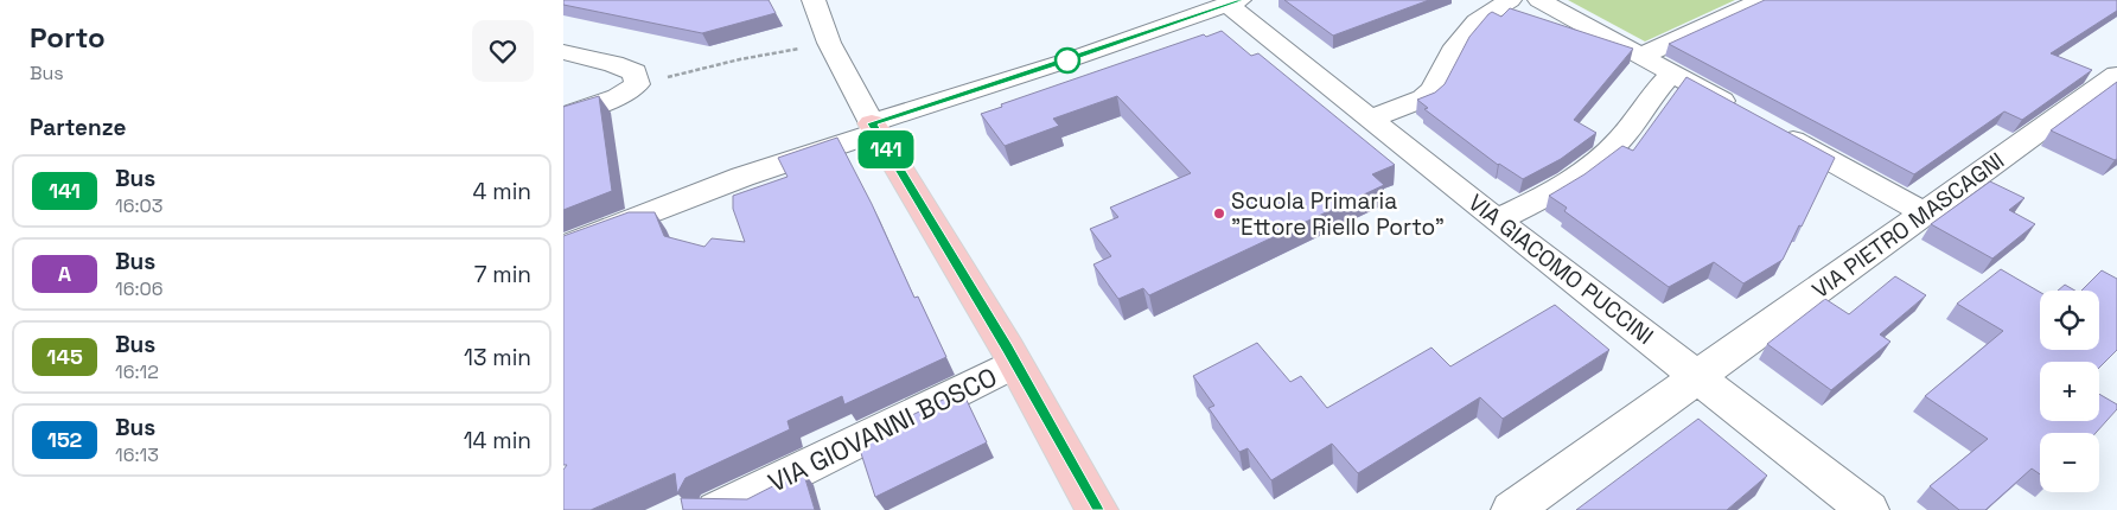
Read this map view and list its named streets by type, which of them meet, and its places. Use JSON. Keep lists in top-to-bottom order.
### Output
{
  "streets": {
    "street": ["VIA PIETRO MASCAGNI", "VIA GIACOMO PUCCINI", "VIA GIOVANNI BOSCO"]
  },
  "crossings": [
    ["VIA PIETRO MASCAGNI", "VIA GIACOMO PUCCINI"]
  ],
  "places": ["Scuola Primaria \"Ettore Riello Porto\""],
  "lines": ["bus line 141"],
  "page": {
    "heading": [
      ["Porto", "Bus"],
      "Partenze"
    ],
    "on_map": "141",
    "list": [
      {
        "mark": "141",
        "name": "Bus",
        "note": "16:03",
        "value": "4 min"
      },
      {
        "mark": "A",
        "name": "Bus",
        "note": "16:06",
        "value": "7 min"
      },
      {
        "mark": "145",
        "name": "Bus",
        "note": "16:12",
        "value": "13 min"
      },
      {
        "mark": "152",
        "name": "Bus",
        "note": "16:13",
        "value": "14 min"
      }
    ],
    "map_buttons": ["+", "−"]
  }
}
